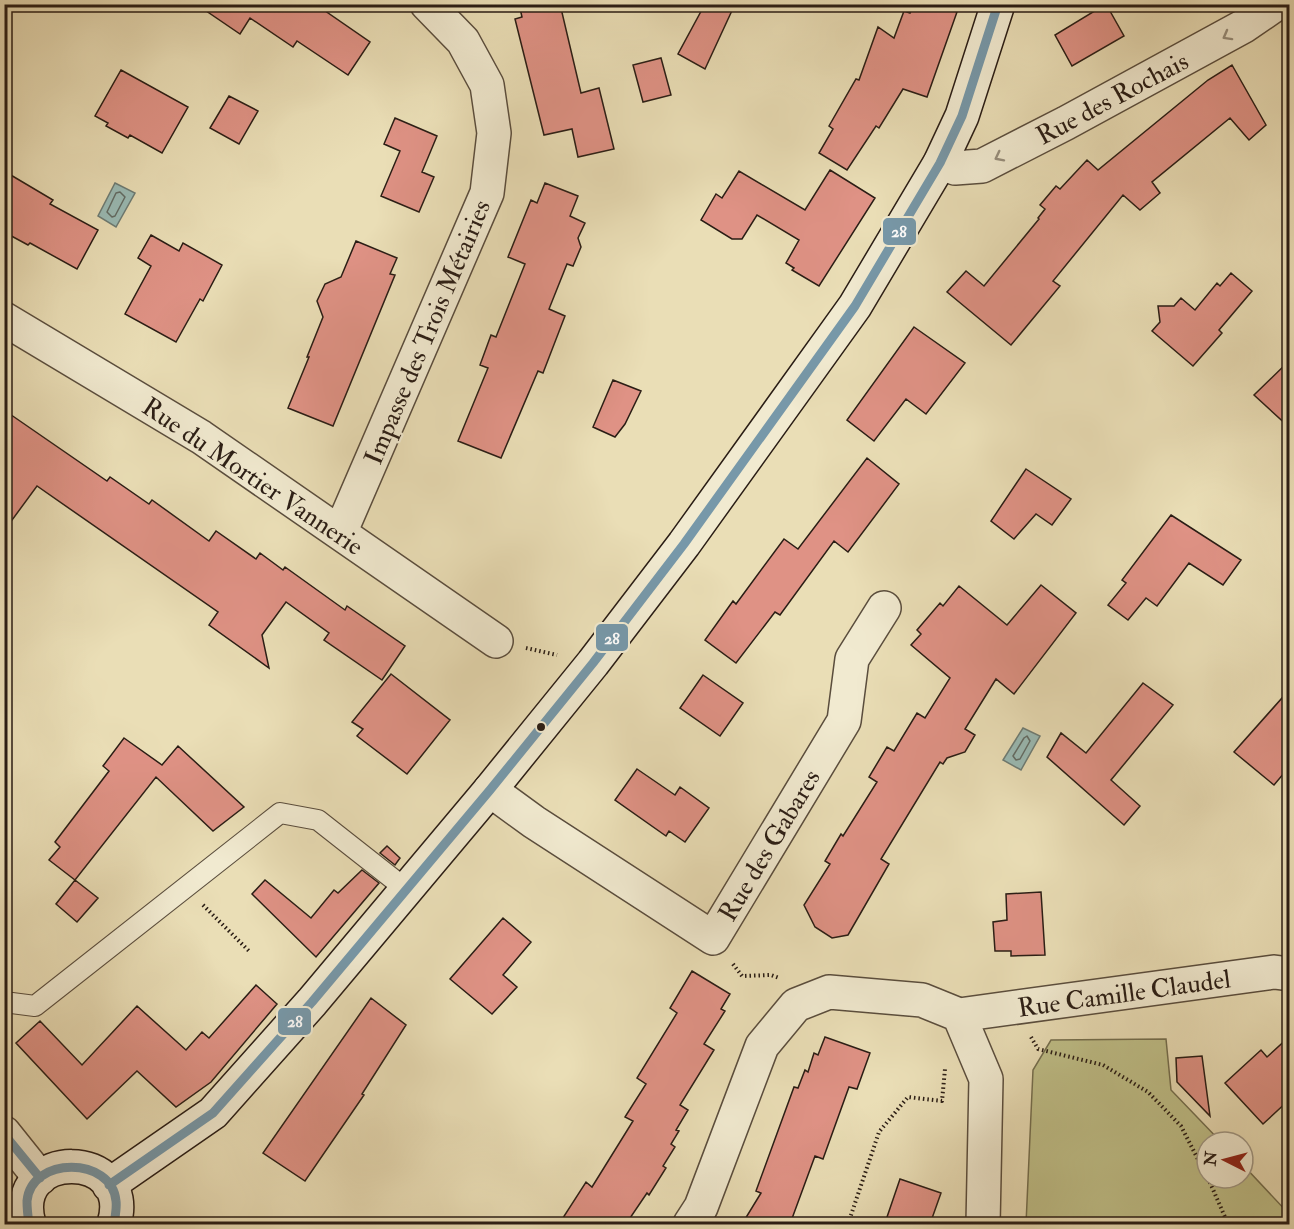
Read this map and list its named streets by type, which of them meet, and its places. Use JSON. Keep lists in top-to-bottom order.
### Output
{
  "streets": {
    "street": [
      "Rue des Rochais",
      "Impasse des Trois Métairies",
      "Rue du Mortier Vannerie",
      "Rue des Gabares",
      "Rue Camille Claudel"
    ]
  },
  "crossings": [
    ["Impasse des Trois Métairies", "Rue du Mortier Vannerie"]
  ],
  "one_way": ["Rue des Rochais"],
  "lines": ["transit line 28"],
  "north": "left"
}
